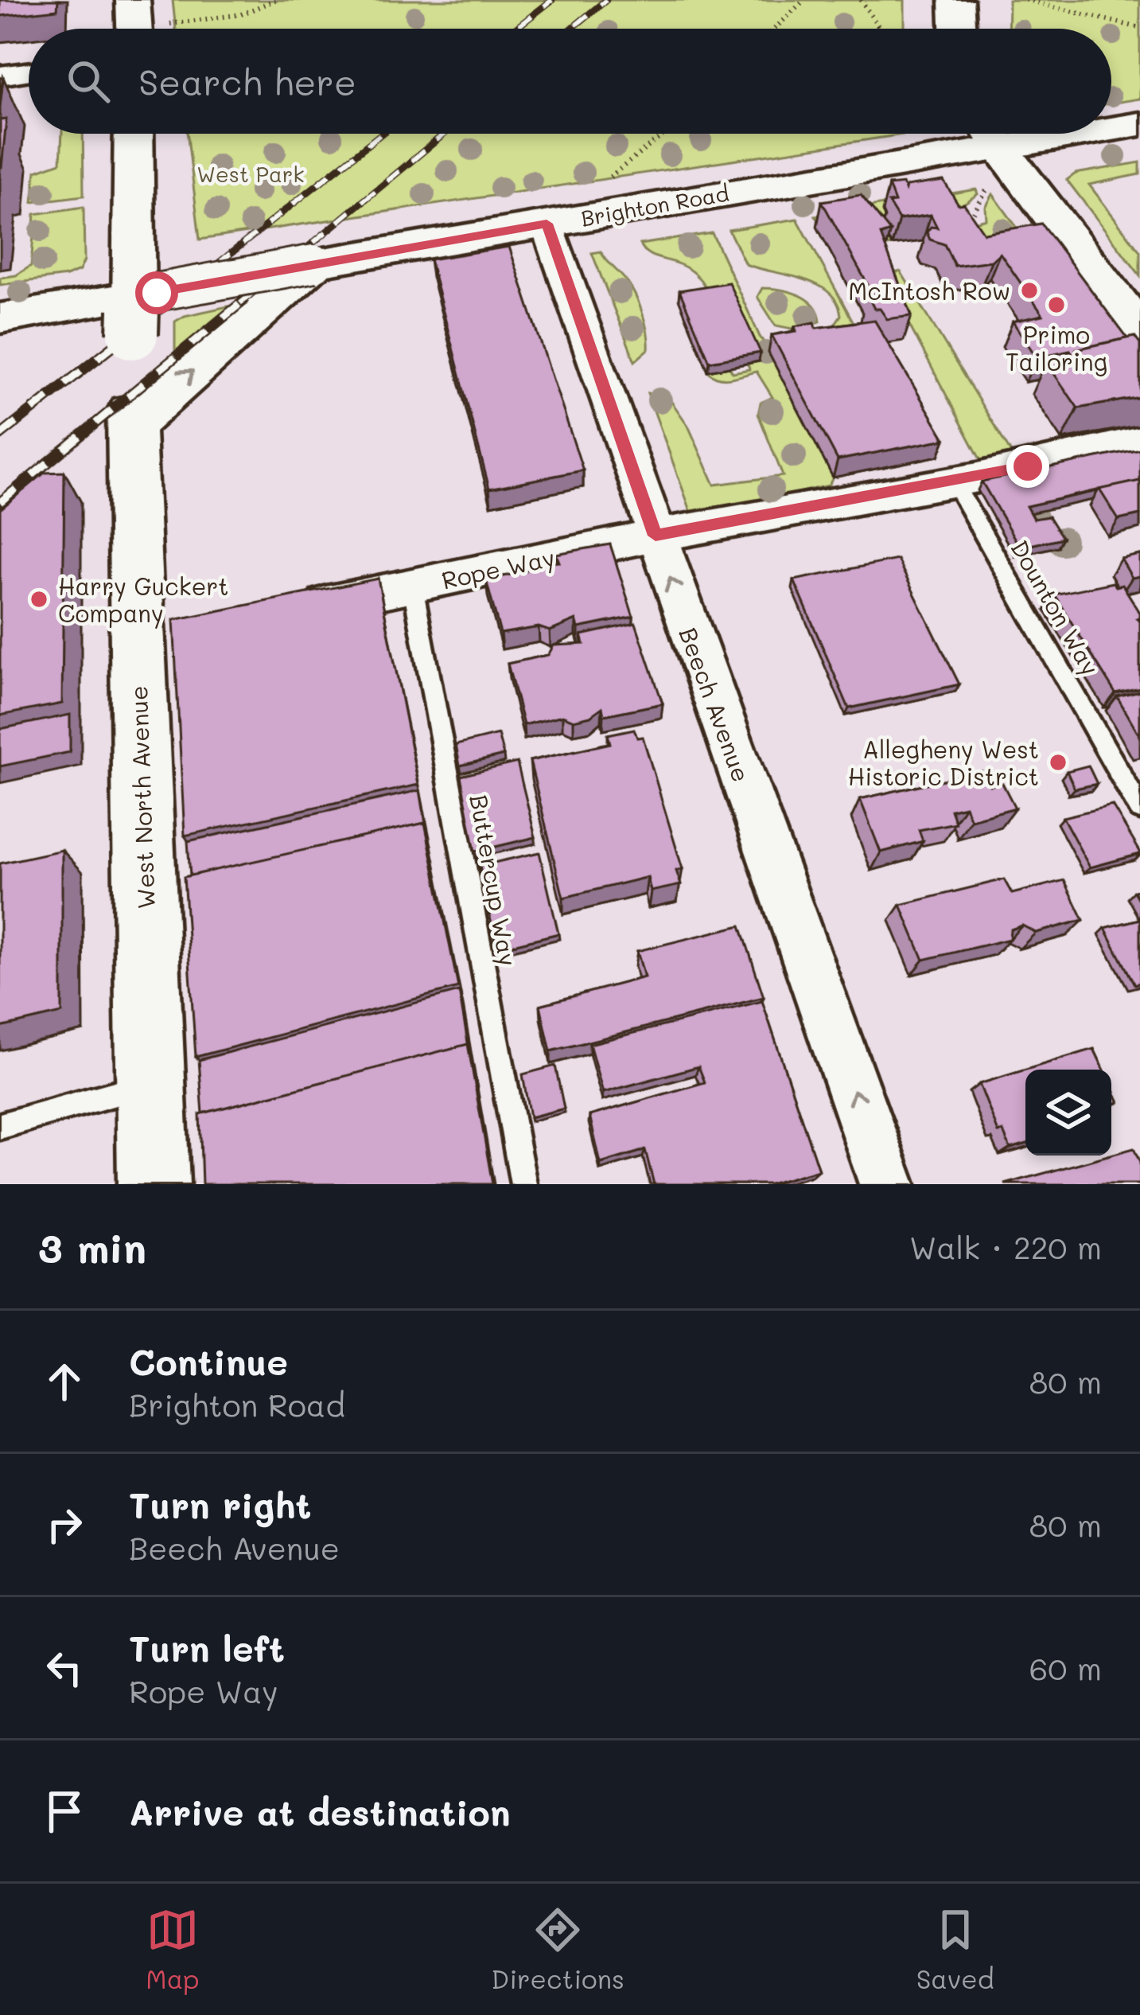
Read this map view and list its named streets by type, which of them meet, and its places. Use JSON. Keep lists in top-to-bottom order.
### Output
{
  "streets": {
    "main road": ["West North Avenue"],
    "street": ["Brighton Road", "Rope Way", "Beech Avenue"],
    "lane": ["Dounton Way", "Buttercup Way"]
  },
  "crossings": [
    ["Brighton Road", "Beech Avenue"],
    ["Brighton Road", "West North Avenue"],
    ["Rope Way", "Dounton Way"],
    ["Rope Way", "Beech Avenue"],
    ["Rope Way", "Buttercup Way"]
  ],
  "one_way": ["Beech Avenue", "West North Avenue"],
  "parks": ["West Park"],
  "places": [
    "McIntosh Row",
    "Primo Tailoring",
    "Harry Guckert Company",
    "Allegheny West Historic District"
  ],
  "page": {
    "search": "Search here",
    "heading": ["3 min", "Walk · 220 m"],
    "list": [
      ["Continue", "Brighton Road", "80 m"],
      ["Turn right", "Beech Avenue", "80 m"],
      ["Turn left", "Rope Way", "60 m"],
      "Arrive at destination"
    ],
    "nav": ["Map", "Directions", "Saved"]
  }
}
